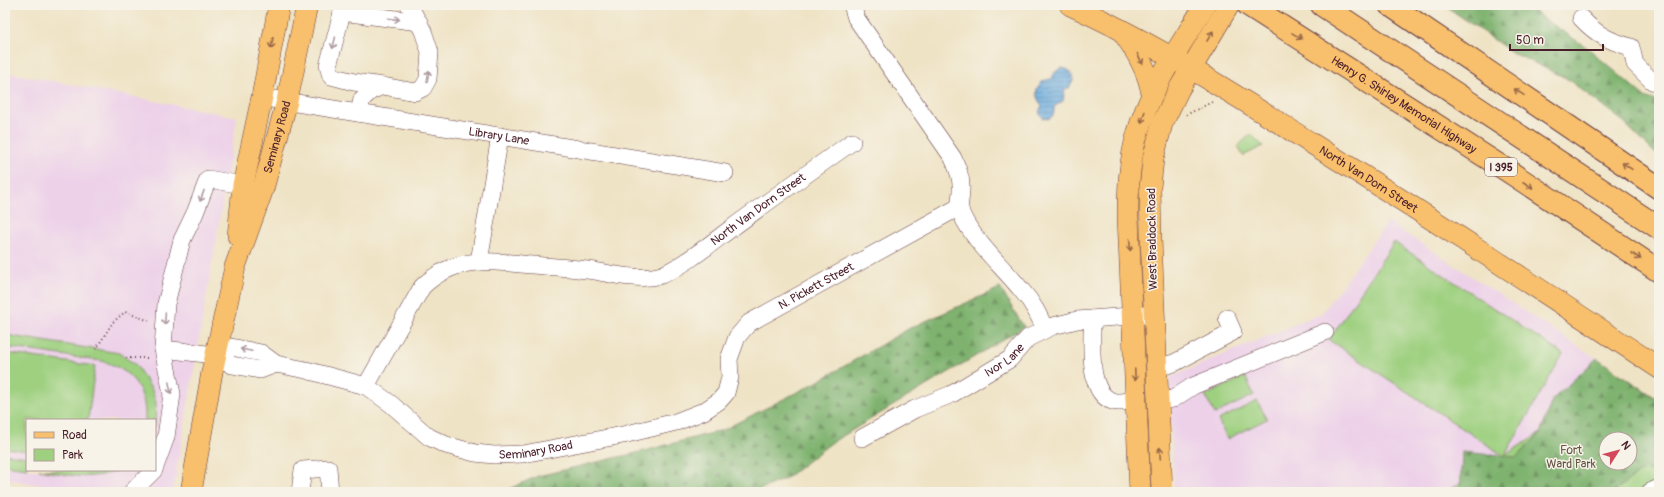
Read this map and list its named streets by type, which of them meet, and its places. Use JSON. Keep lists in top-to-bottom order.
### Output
{
  "streets": {
    "highway": ["Henry G. Shirley Memorial Highway", "I 395"],
    "main road": ["Seminary Road", "North Van Dorn Street", "West Braddock Road"],
    "street": ["Library Lane", "N. Pickett Street", "Ivor Lane"]
  },
  "crossings": [
    ["Library Lane", "Seminary Road"],
    ["Seminary Road", "N. Pickett Street"],
    ["North Van Dorn Street", "West Braddock Road"],
    ["West Braddock Road", "Ivor Lane"]
  ],
  "parks": ["Fort Ward Park"],
  "legend": ["Road", "Park"],
  "scale_bar": "50 m",
  "north": "top right"
}
